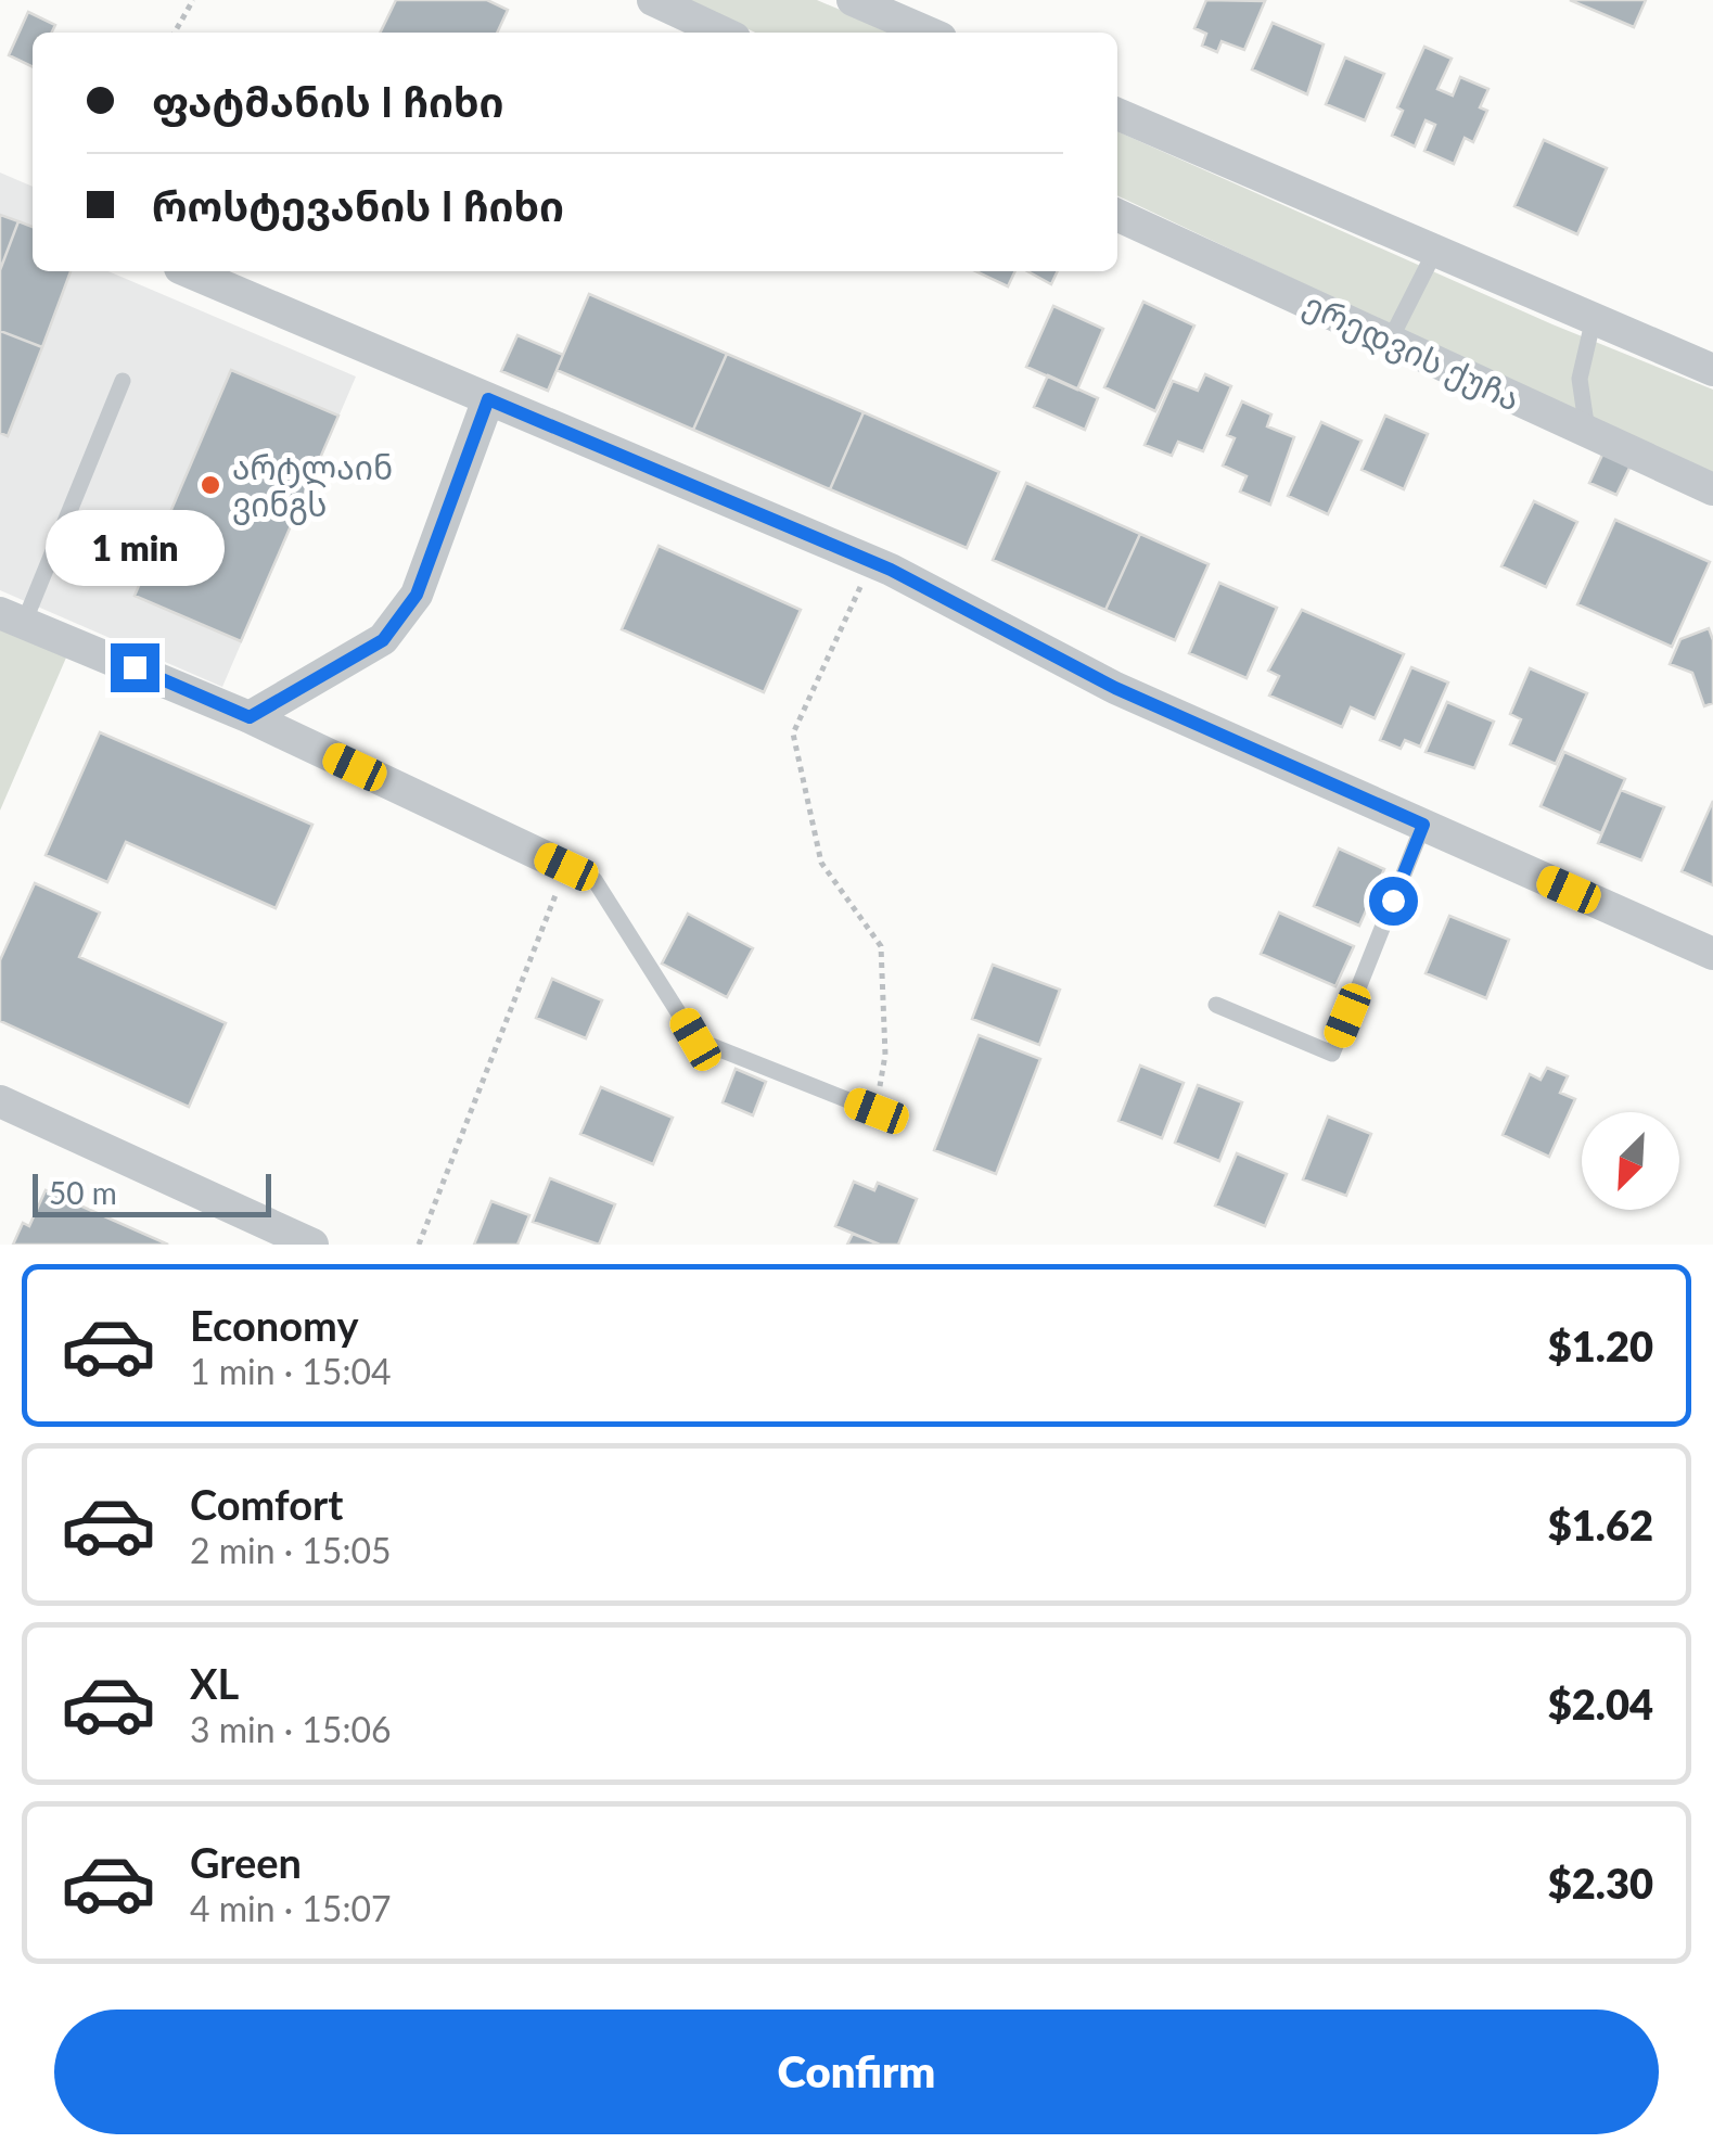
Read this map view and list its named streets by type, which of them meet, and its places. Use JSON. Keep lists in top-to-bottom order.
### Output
{
  "streets": {
    "street": ["ერედვის ქუჩა"]
  },
  "places": ["არტლაინ ვინგს"],
  "scale_bar": "50 m",
  "north": "bottom left",
  "page": {
    "banner": ["ფატმანის I ჩიხი", "როსტევანის I ჩიხი"],
    "bubble": "1 min",
    "scale": "50 m",
    "list": [
      {
        "name": "Economy",
        "note": "1 min · 15:04",
        "value": "$1.20"
      },
      {
        "name": "Comfort",
        "note": "2 min · 15:05",
        "value": "$1.62"
      },
      {
        "name": "XL",
        "note": "3 min · 15:06",
        "value": "$2.04"
      },
      {
        "name": "Green",
        "note": "4 min · 15:07",
        "value": "$2.30"
      }
    ],
    "buttons": "Confirm"
  }
}
